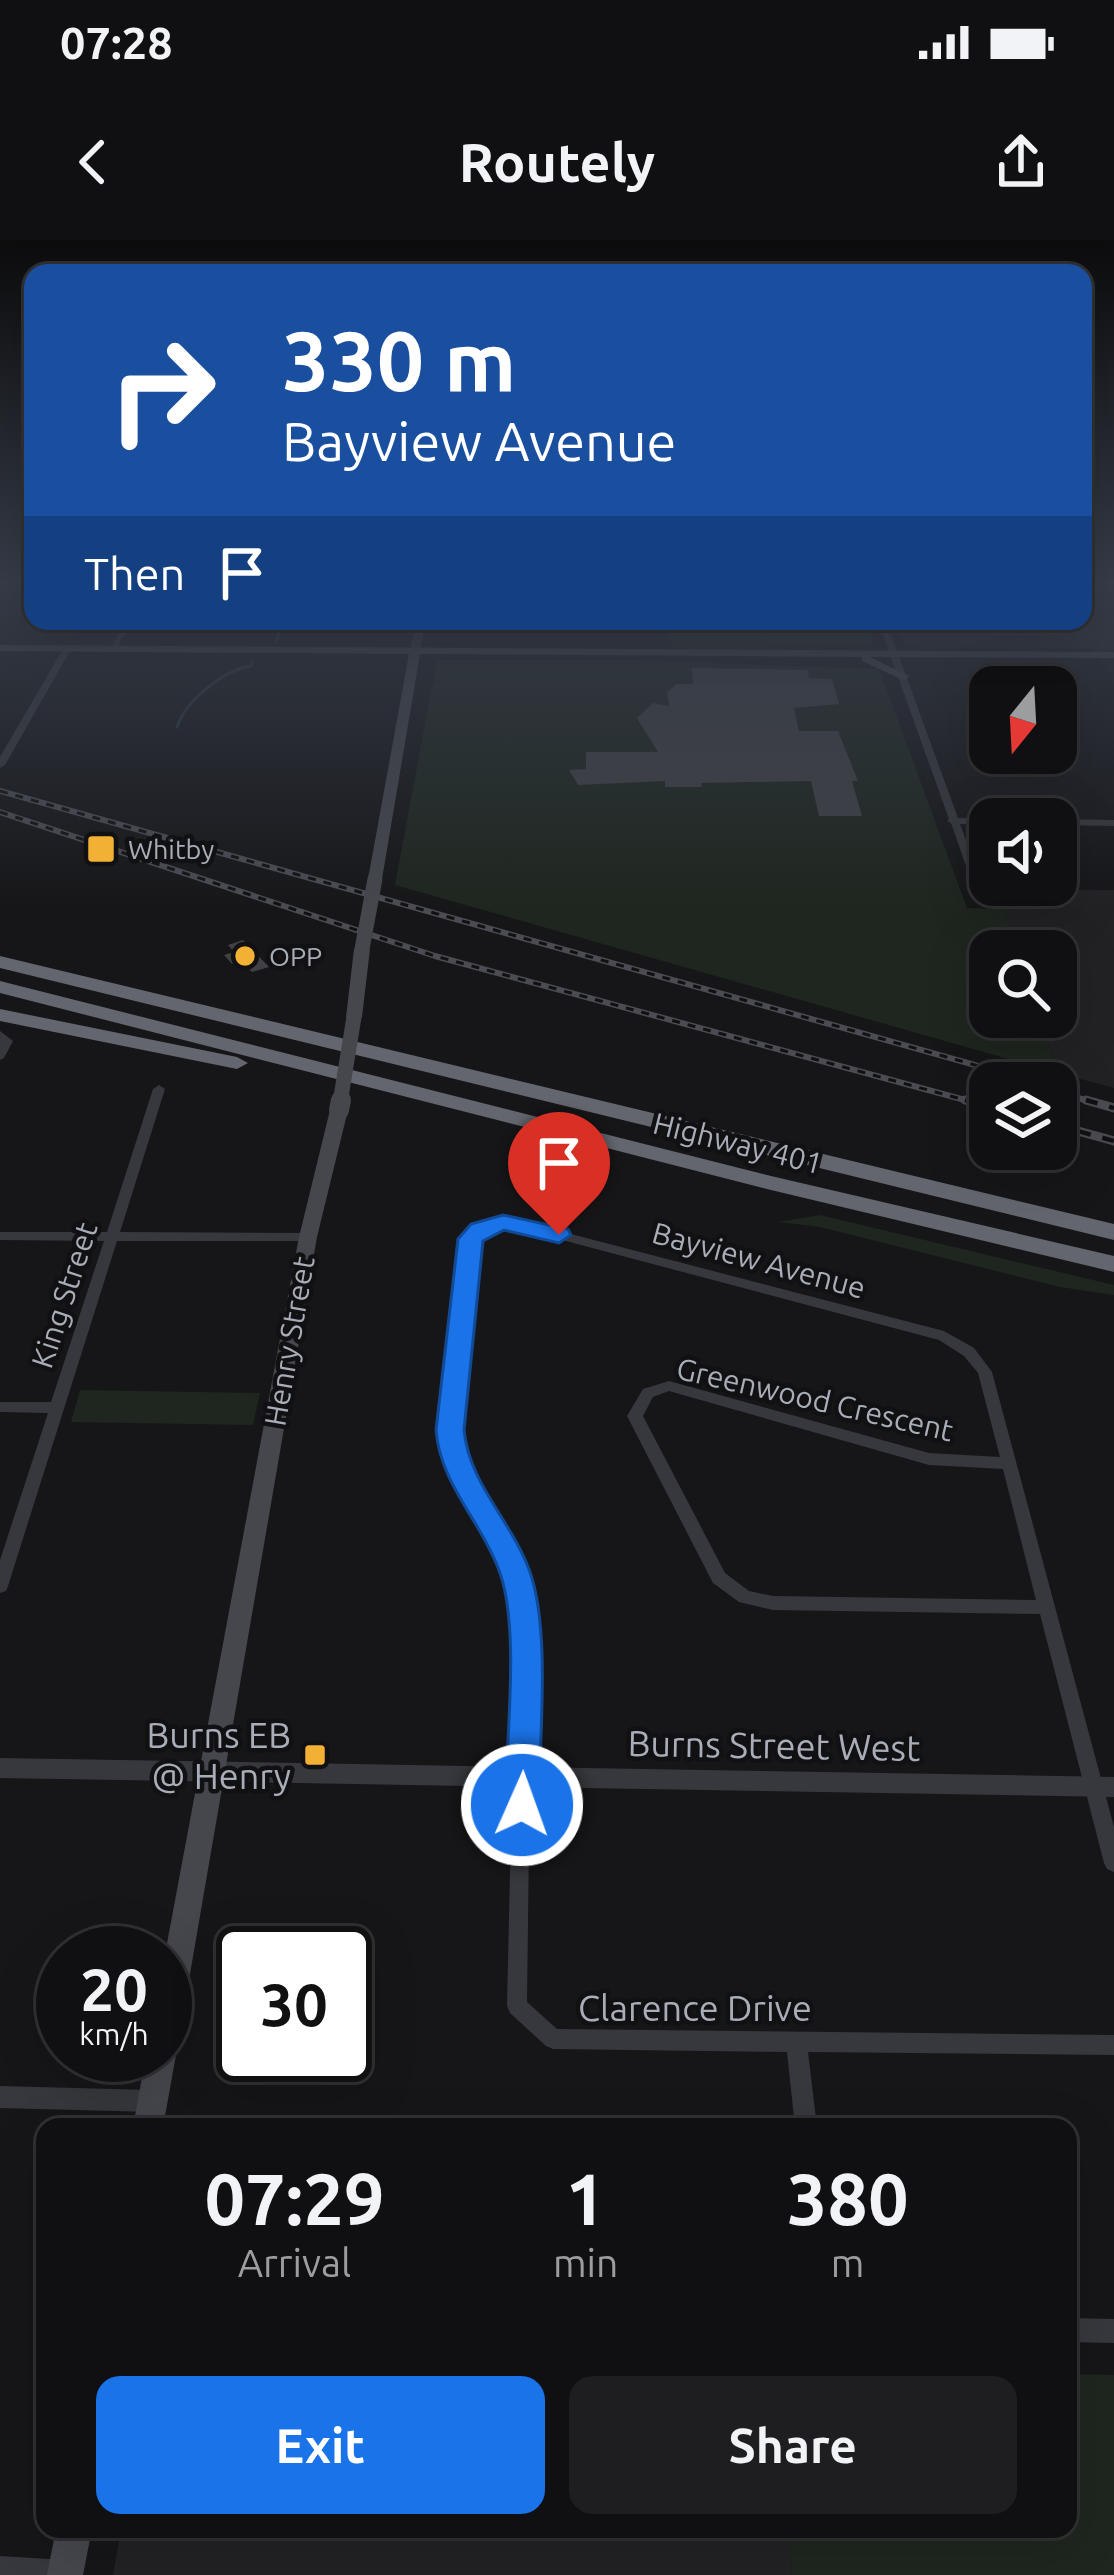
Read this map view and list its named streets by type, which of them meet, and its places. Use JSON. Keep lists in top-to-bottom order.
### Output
{
  "streets": {
    "highway": ["Highway 401"],
    "main road": ["Henry Street"],
    "street": [
      "Bayview Avenue",
      "King Street",
      "Greenwood Crescent",
      "Burns Street West",
      "Clarence Drive"
    ]
  },
  "crossings": [
    ["Bayview Avenue", "Greenwood Crescent"],
    ["Bayview Avenue", "Burns Street West"],
    ["Bayview Avenue", "Clarence Drive"],
    ["Henry Street", "Burns Street West"],
    ["Burns Street West", "Clarence Drive"]
  ],
  "places": {
    "transit": ["Whitby", "Burns EB @ Henry"],
    "other": ["OPP"]
  },
  "north": "bottom",
  "page": {
    "status": "07:28",
    "header": "Routely",
    "turn": ["330 m", "Bayview Avenue"],
    "then": "Then",
    "speed": "20 km/h",
    "limit": "30",
    "eta": [
      "07:29",
      "Arrival",
      "1",
      "min",
      "380",
      "m"
    ],
    "buttons": ["Exit", "Share"]
  }
}
